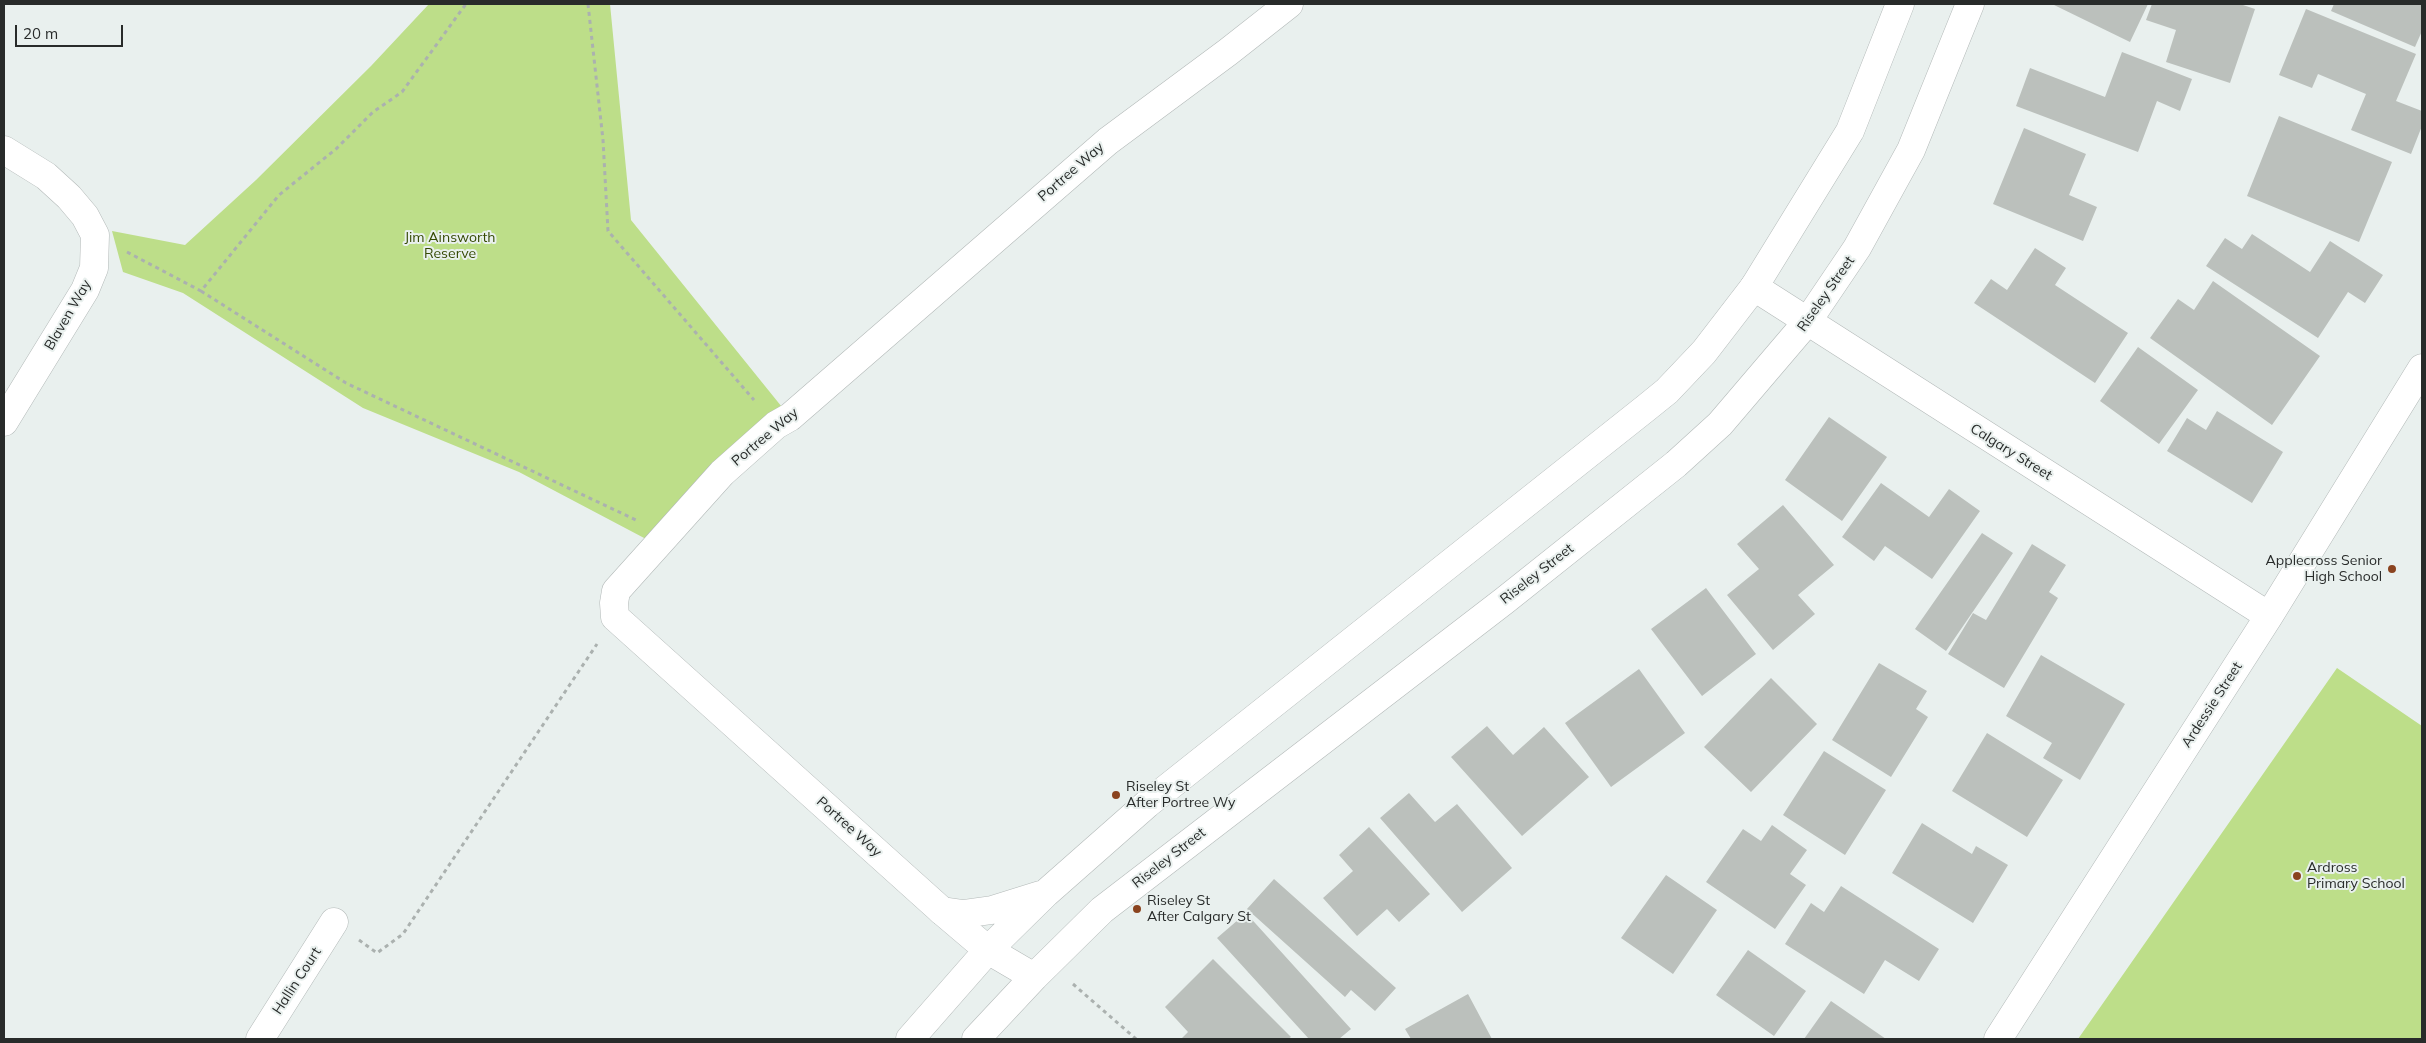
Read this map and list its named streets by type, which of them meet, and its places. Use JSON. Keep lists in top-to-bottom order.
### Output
{
  "streets": {
    "main road": [
      "Portree Way",
      "Riseley Street",
      "Blaven Way",
      "Calgary Street",
      "Ardessie Street",
      "Hallin Court"
    ]
  },
  "crossings": [
    ["Portree Way", "Riseley Street"],
    ["Riseley Street", "Calgary Street"],
    ["Calgary Street", "Ardessie Street"]
  ],
  "parks": ["Jim Ainsworth Reserve"],
  "places": [
    "Applecross Senior High School",
    "Riseley St After Portree Wy",
    "Ardross Primary School",
    "Riseley St After Calgary St"
  ],
  "scale_bar": "20 m"
}
